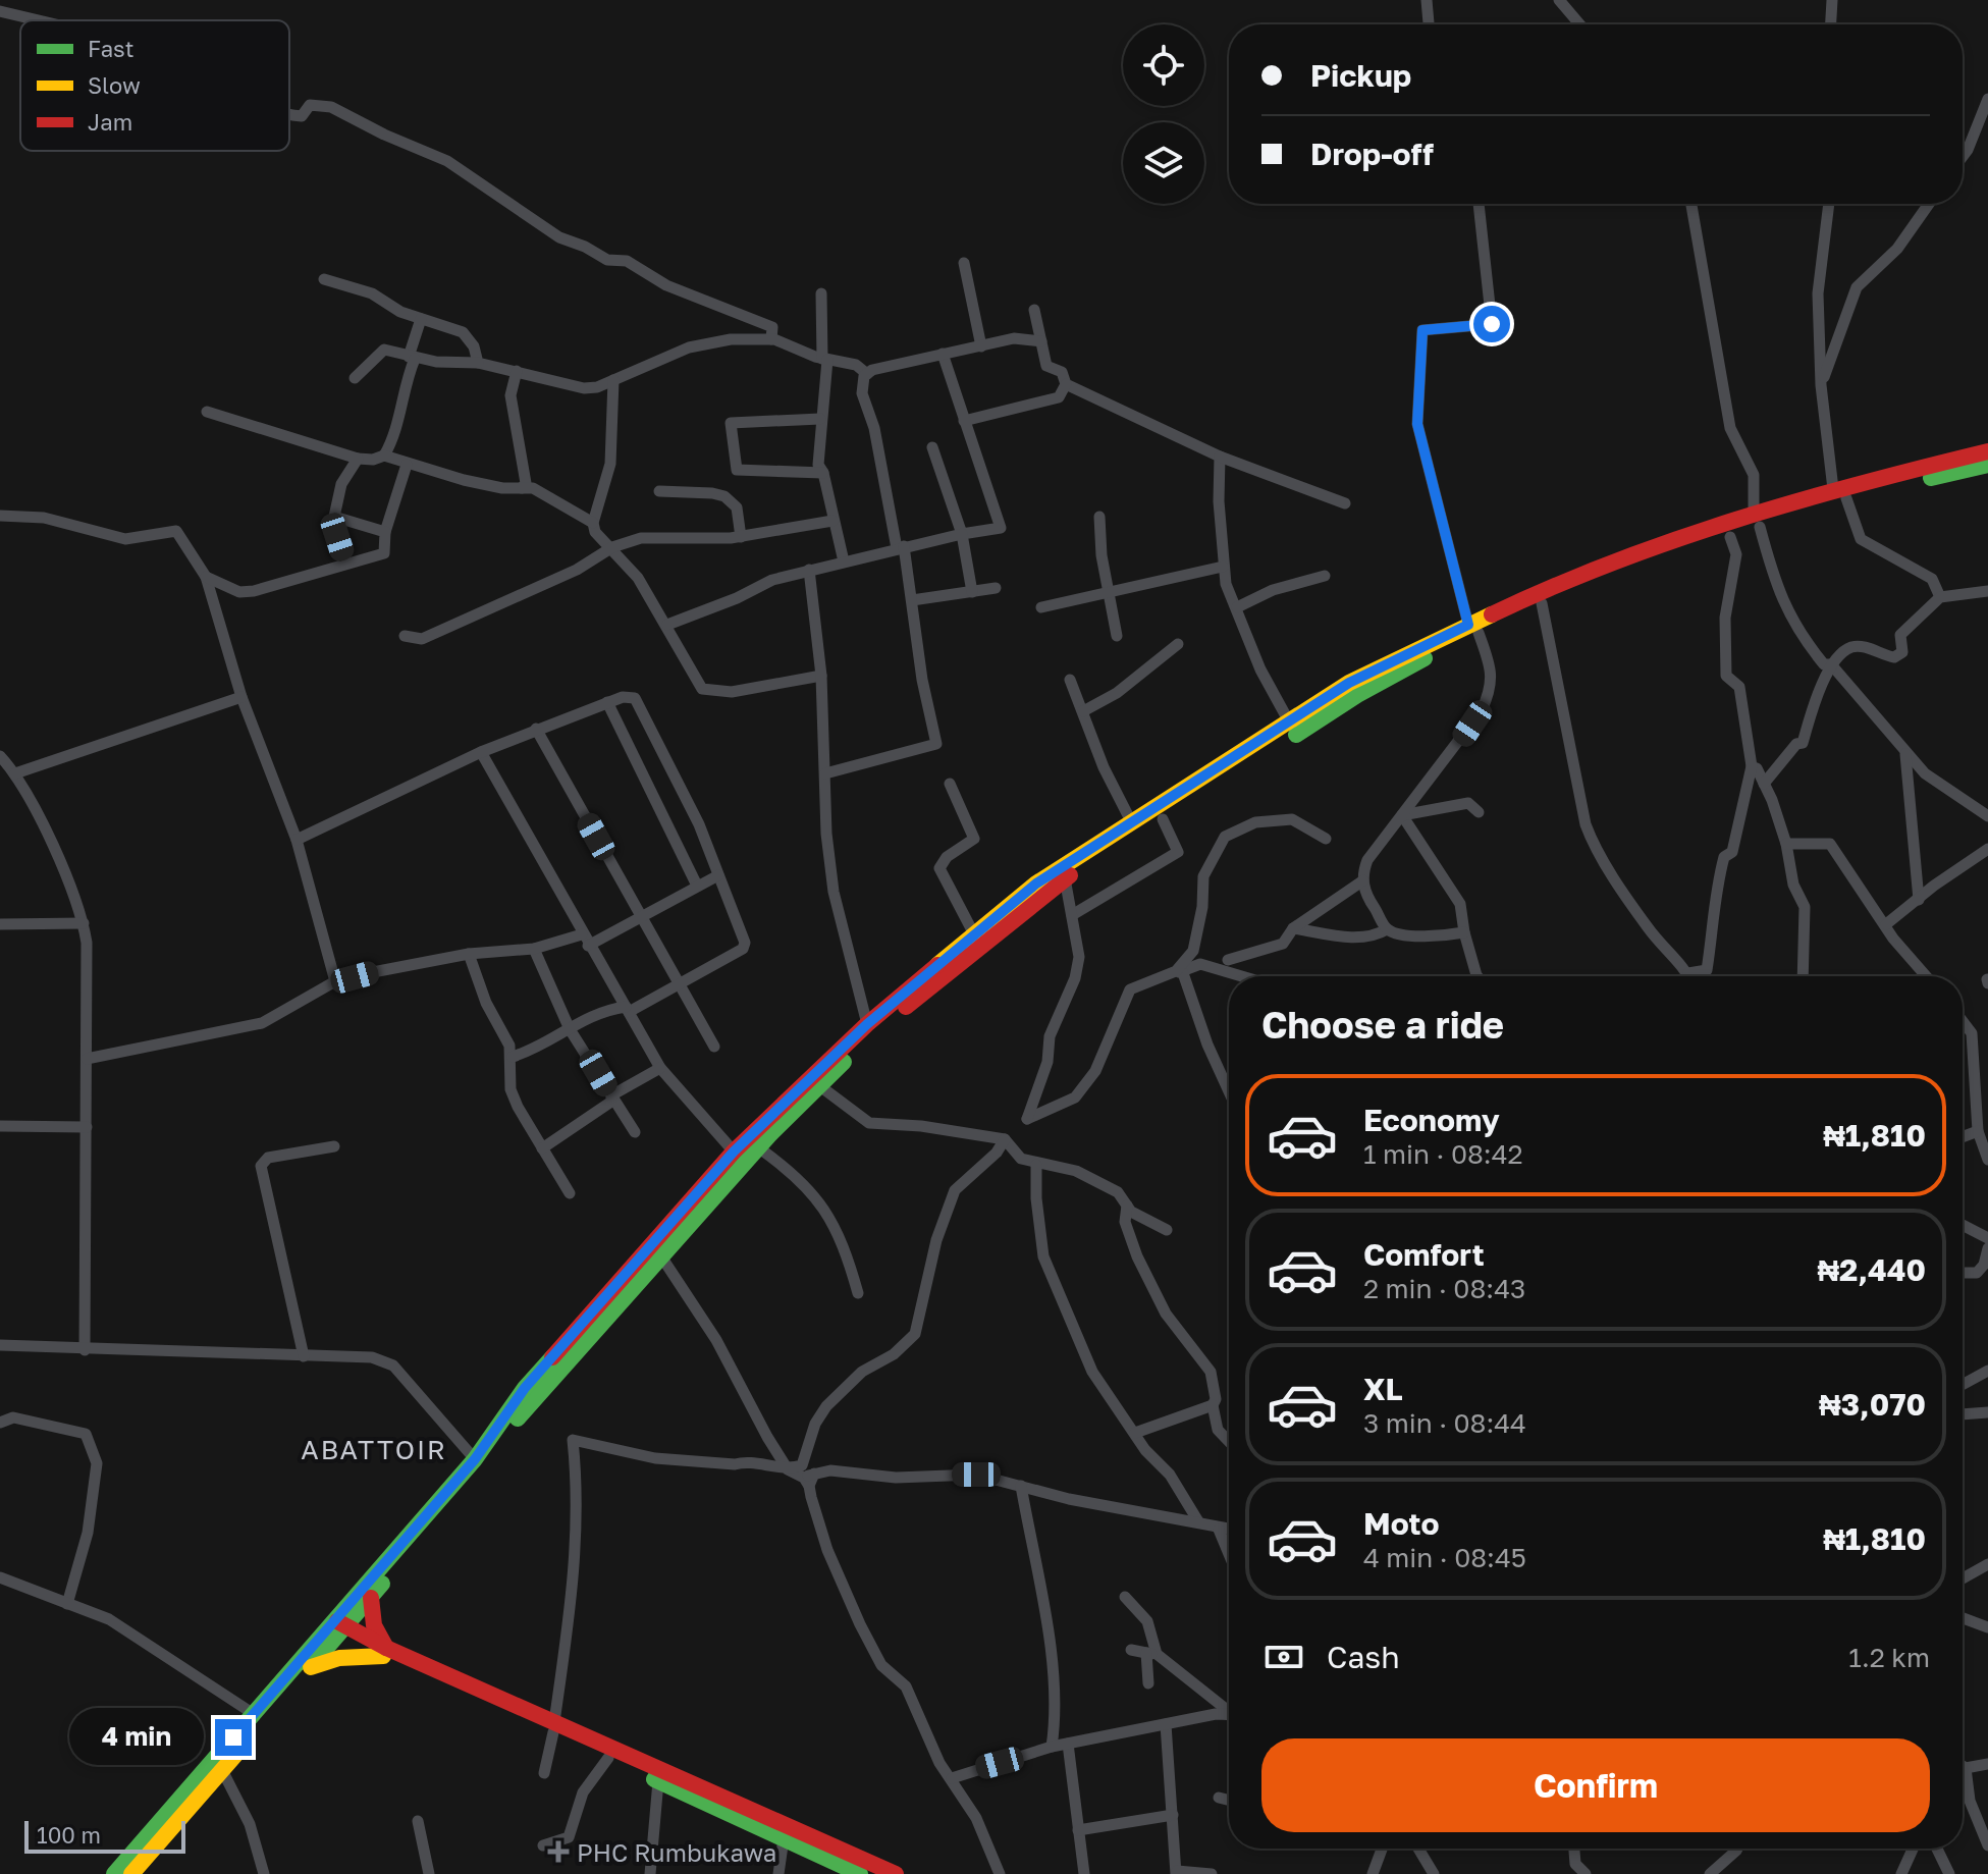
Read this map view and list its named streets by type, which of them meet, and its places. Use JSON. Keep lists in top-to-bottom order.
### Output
{
  "districts": ["ABATTOIR"],
  "places": {
    "health": ["PHC Rumbukawa"]
  },
  "legend": ["Fast", "Slow", "Jam"],
  "scale_bar": "100 m",
  "page": {
    "banner": ["Pickup", "Drop-off"],
    "heading": "Choose a ride",
    "list": [
      {
        "name": "Economy",
        "note": "1 min · 08:42",
        "value": "₦1,810"
      },
      {
        "name": "Comfort",
        "note": "2 min · 08:43",
        "value": "₦2,440"
      },
      {
        "name": "XL",
        "note": "3 min · 08:44",
        "value": "₦3,070"
      },
      {
        "name": "Moto",
        "note": "4 min · 08:45",
        "value": "₦1,810"
      }
    ],
    "pay": ["Cash", "1.2 km"],
    "bubble": "4 min",
    "buttons": "Confirm",
    "scale": "100 m"
  }
}
